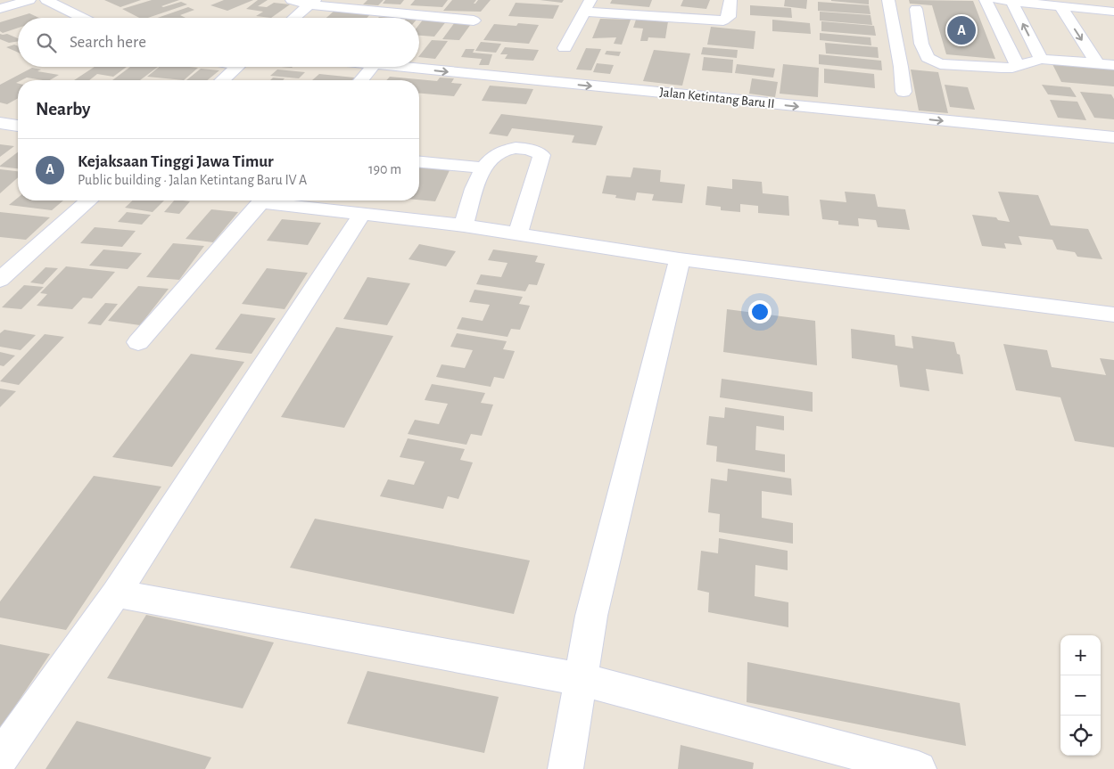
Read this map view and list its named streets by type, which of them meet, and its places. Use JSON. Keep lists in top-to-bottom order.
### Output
{
  "streets": {
    "street": ["Jalan Ketintang Baru II"]
  },
  "page": {
    "pins": "A",
    "search": "Search here",
    "heading": "Nearby",
    "list": [
      {
        "mark": "A",
        "name": "Kejaksaan Tinggi Jawa Timur",
        "note": "Public building · Jalan Ketintang Baru IV A",
        "value": "190 m"
      }
    ],
    "map_buttons": ["+", "−"]
  }
}
